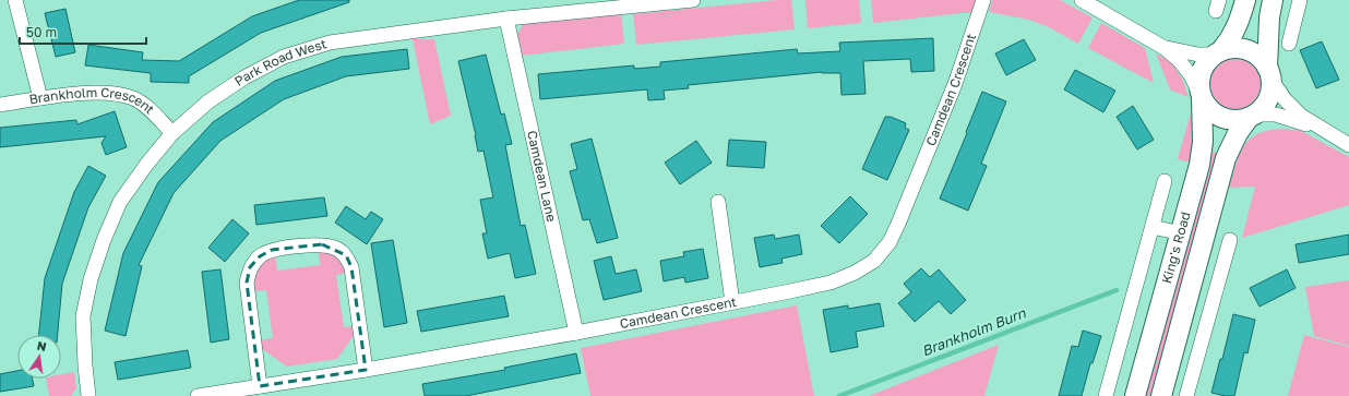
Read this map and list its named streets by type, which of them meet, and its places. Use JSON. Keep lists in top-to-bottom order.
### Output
{
  "streets": {
    "main road": ["King's Road"],
    "street": [
      "Park Road West",
      "Camdean Crescent",
      "Brankholm Crescent",
      "Camdean Lane"
    ]
  },
  "crossings": [
    ["Park Road West", "Brankholm Crescent"],
    ["Park Road West", "Camdean Lane"],
    ["Camdean Crescent", "Camdean Lane"]
  ],
  "water": ["Brankholm Burn"],
  "scale_bar": "50 m",
  "north": "top"
}
